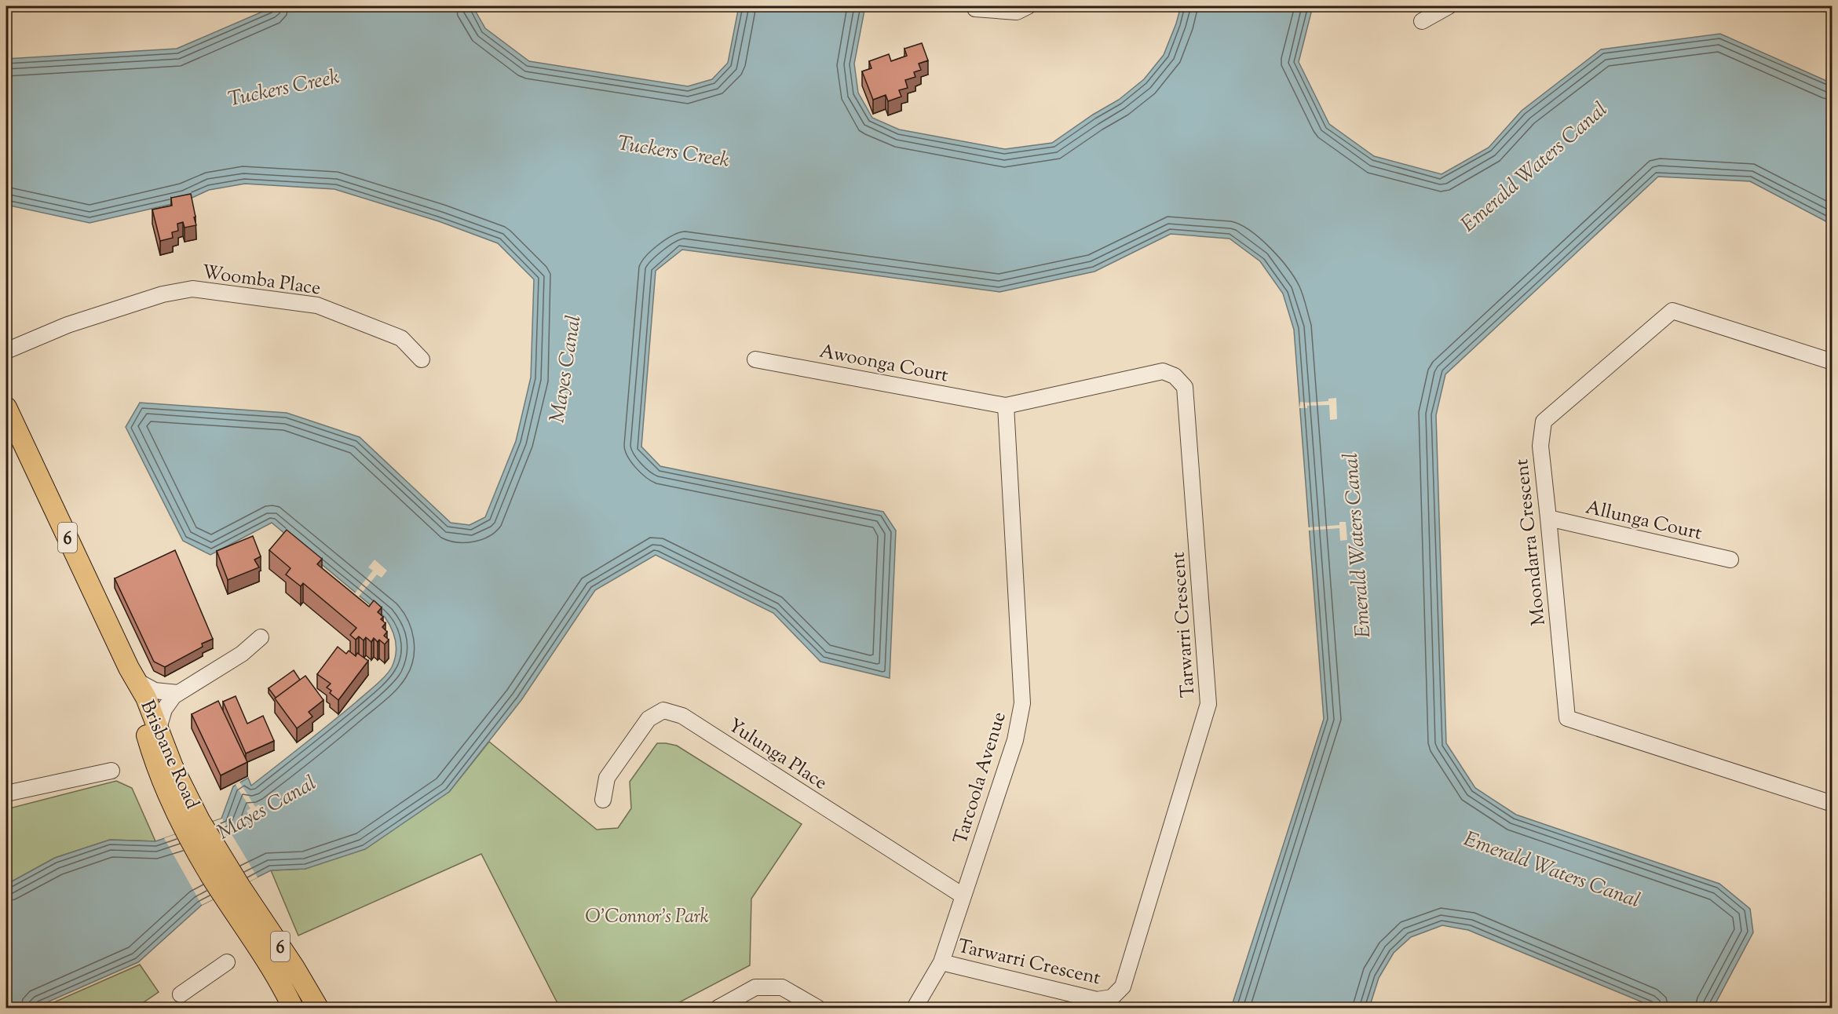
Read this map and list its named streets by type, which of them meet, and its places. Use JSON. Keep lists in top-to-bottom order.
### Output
{
  "streets": {
    "main road": ["6", "Brisbane Road"],
    "street": [
      "Woomba Place",
      "Awoonga Court",
      "Allunga Court",
      "Moondarra Crescent",
      "Tarwarri Crescent",
      "Yulunga Place",
      "Tarcoola Avenue"
    ]
  },
  "crossings": [
    ["Awoonga Court", "Tarwarri Crescent"],
    ["Awoonga Court", "Tarcoola Avenue"],
    ["Allunga Court", "Moondarra Crescent"],
    ["Tarwarri Crescent", "Tarcoola Avenue"],
    ["Yulunga Place", "Tarcoola Avenue"]
  ],
  "water": ["Tuckers Creek", "Emerald Waters Canal", "Mayes Canal"],
  "parks": ["O'Connor's Park"]
}
